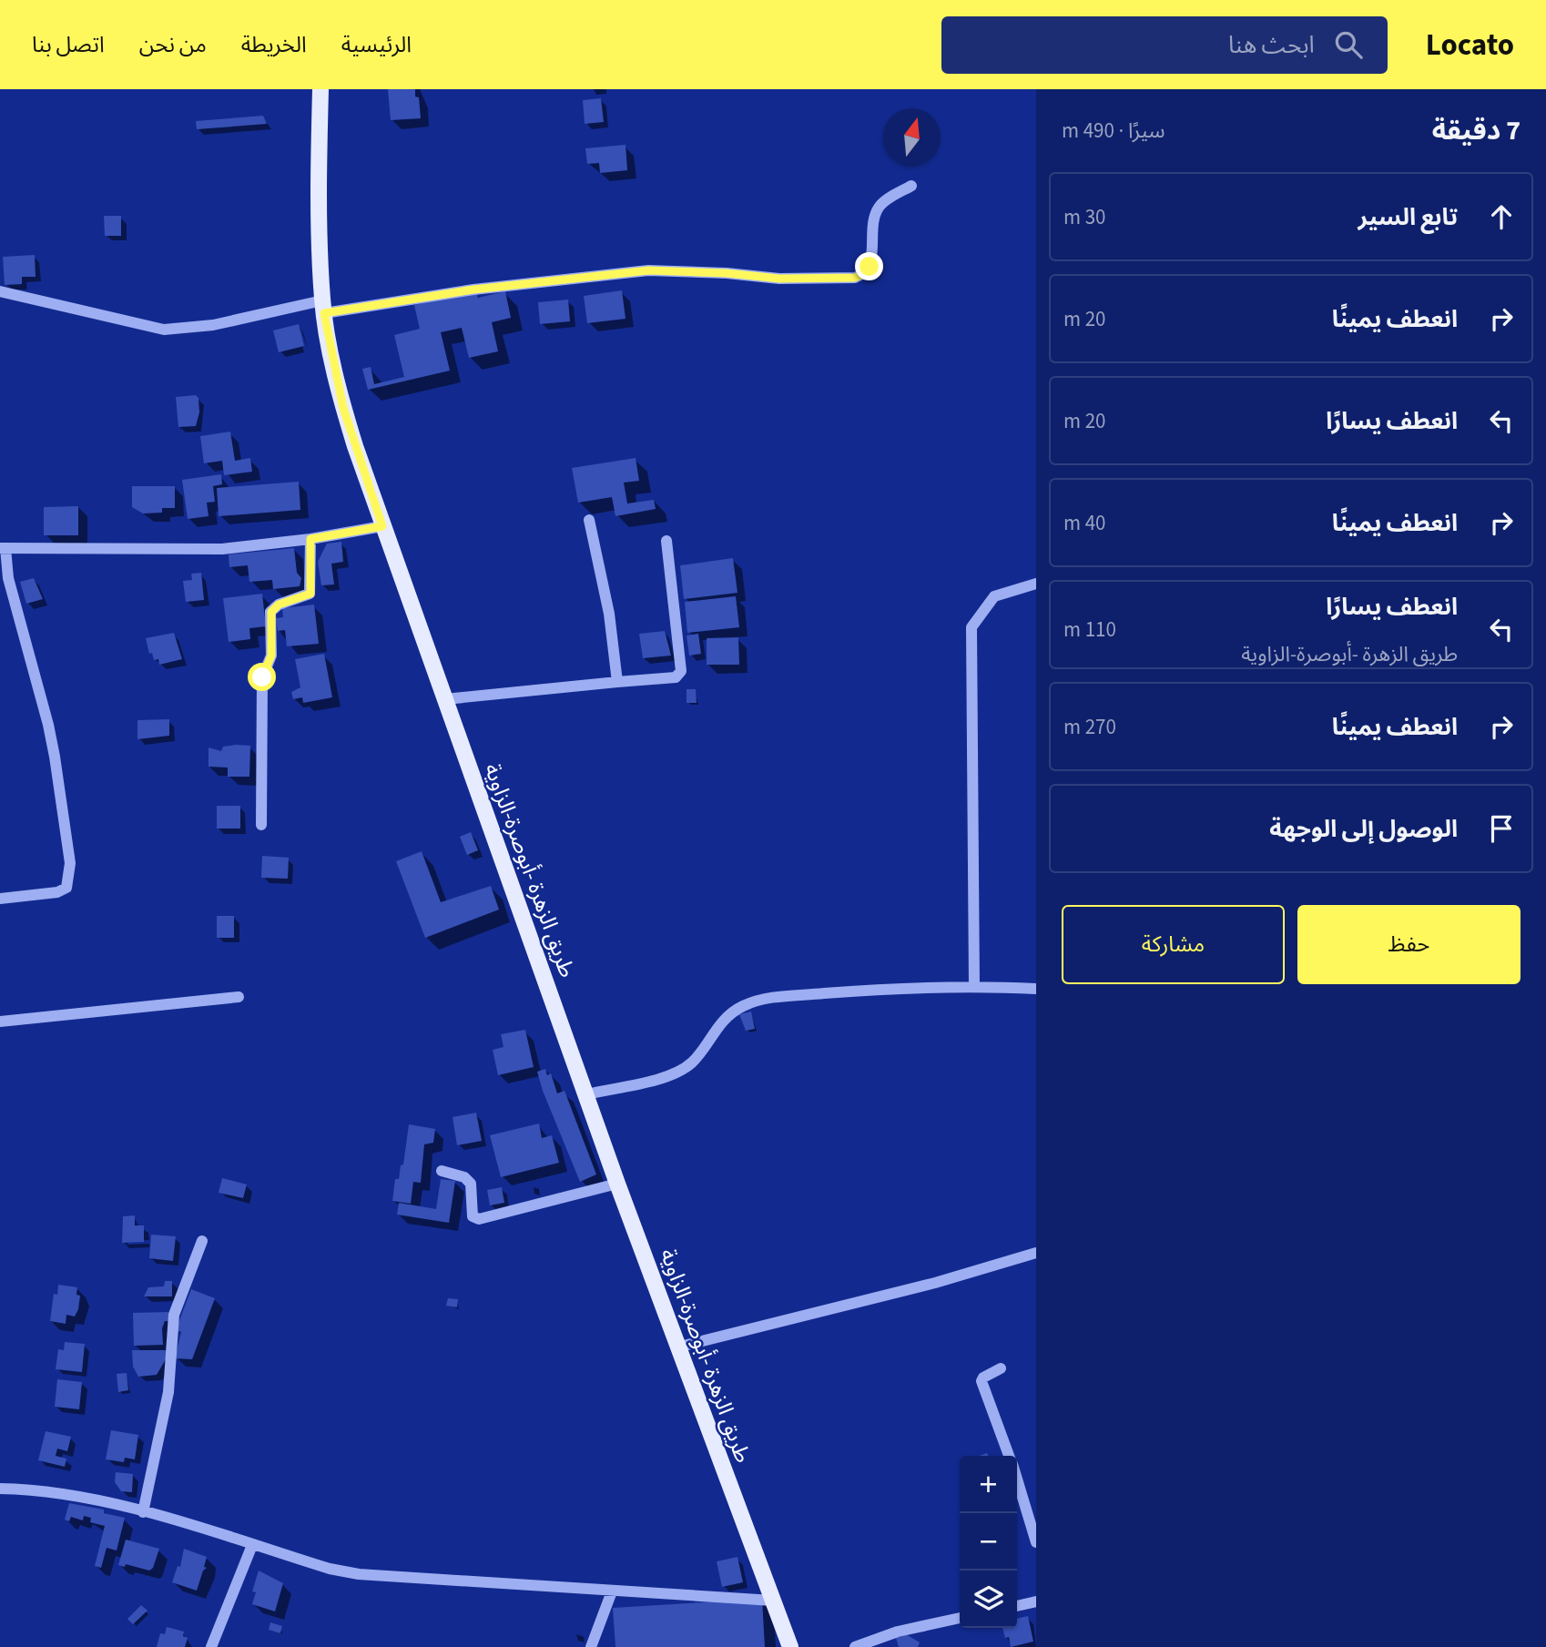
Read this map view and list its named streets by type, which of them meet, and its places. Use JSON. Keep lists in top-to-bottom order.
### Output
{
  "streets": {
    "main road": ["طريق الزهرة -أبوصرة-الزاوية"]
  },
  "north": "top",
  "page": {
    "header": "Locato",
    "search": "ابحث هنا",
    "nav": [
      "الرئيسية",
      "الخريطة",
      "من نحن",
      "اتصل بنا"
    ],
    "heading": ["7 دقيقة", "سيرًا · 490 m"],
    "list": [
      ["تابع السير", "30 m"],
      ["انعطف يمينًا", "20 m"],
      ["انعطف يسارًا", "20 m"],
      ["انعطف يمينًا", "40 m"],
      ["انعطف يسارًا", "طريق الزهرة -أبوصرة-الزاوية", "110 m"],
      ["انعطف يمينًا", "270 m"],
      "الوصول إلى الوجهة"
    ],
    "buttons": ["حفظ", "مشاركة"],
    "map_buttons": ["+", "−"]
  }
}
